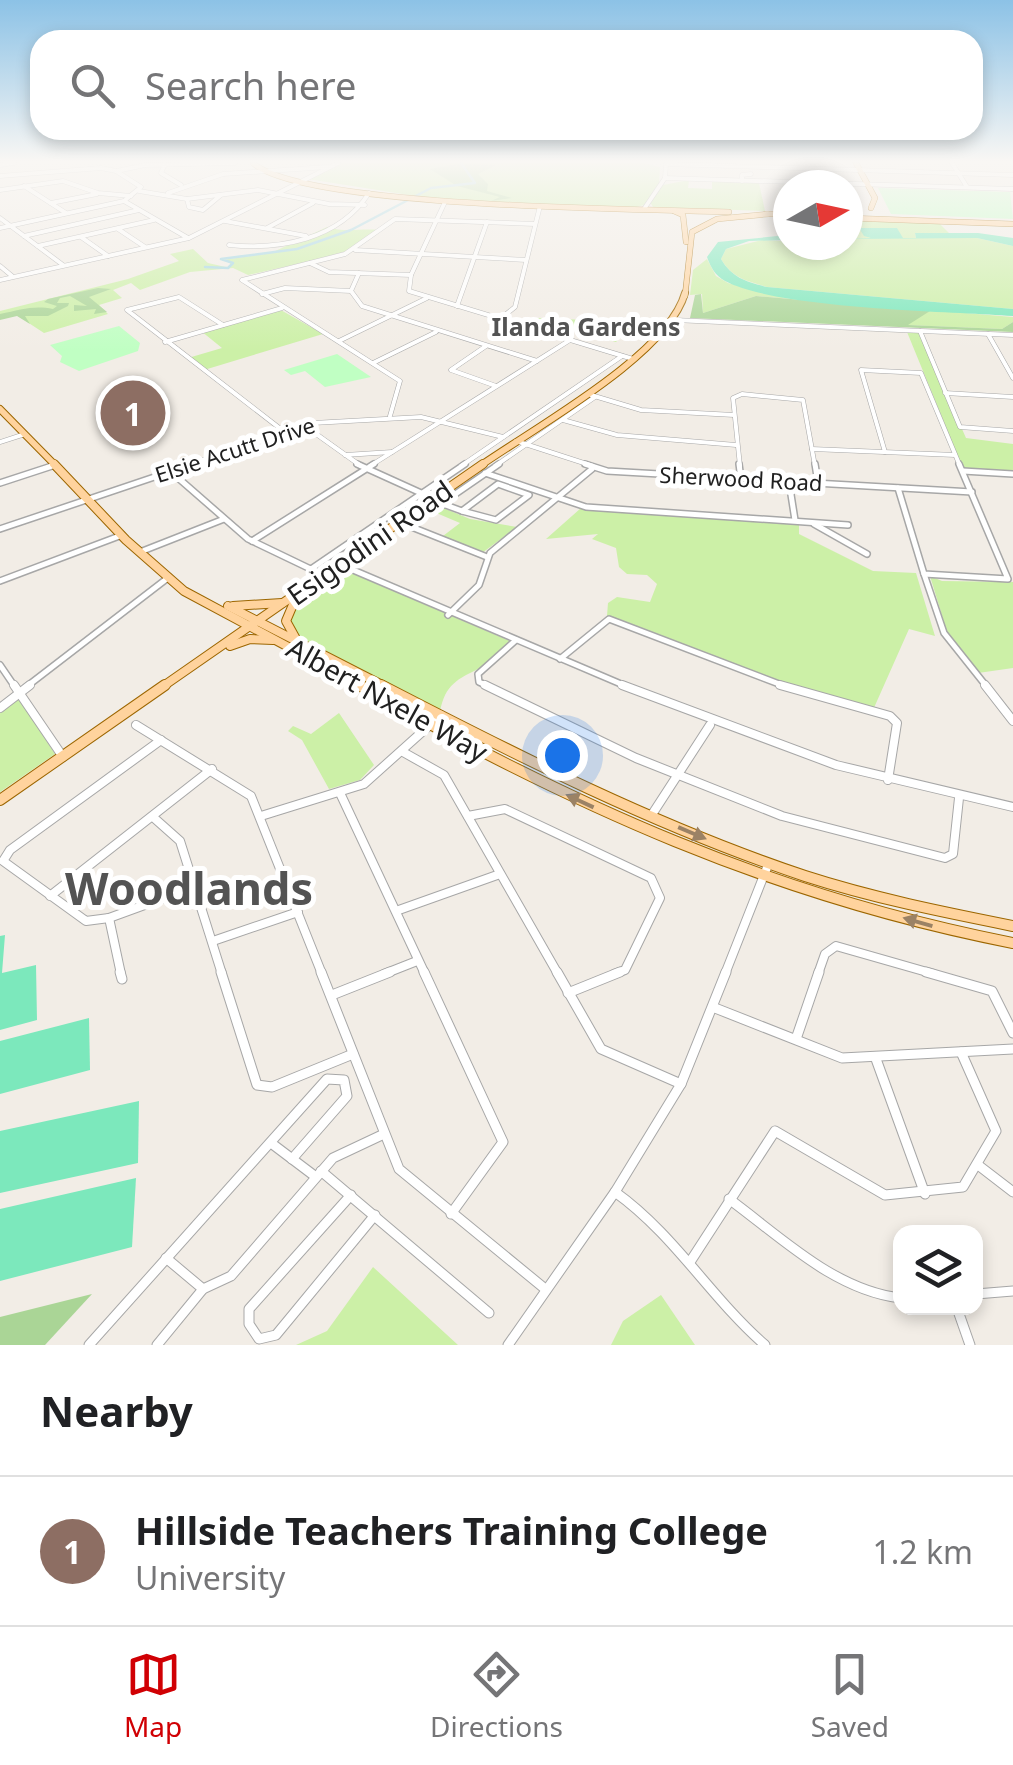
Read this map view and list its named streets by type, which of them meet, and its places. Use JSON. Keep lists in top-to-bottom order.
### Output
{
  "streets": {
    "main road": ["Esigodini Road", "Albert Nxele Way"],
    "street": ["Elsie Acutt Drive", "Sherwood Road"]
  },
  "crossings": [
    ["Elsie Acutt Drive", "Albert Nxele Way"],
    ["Sherwood Road", "Esigodini Road"],
    ["Esigodini Road", "Albert Nxele Way"]
  ],
  "districts": ["Ilanda Gardens", "Woodlands"],
  "north": "right",
  "page": {
    "search": "Search here",
    "pins": "1",
    "heading": "Nearby",
    "list": [
      {
        "mark": "1",
        "name": "Hillside Teachers Training College",
        "note": "University",
        "value": "1.2 km"
      }
    ],
    "nav": ["Map", "Directions", "Saved"]
  }
}
